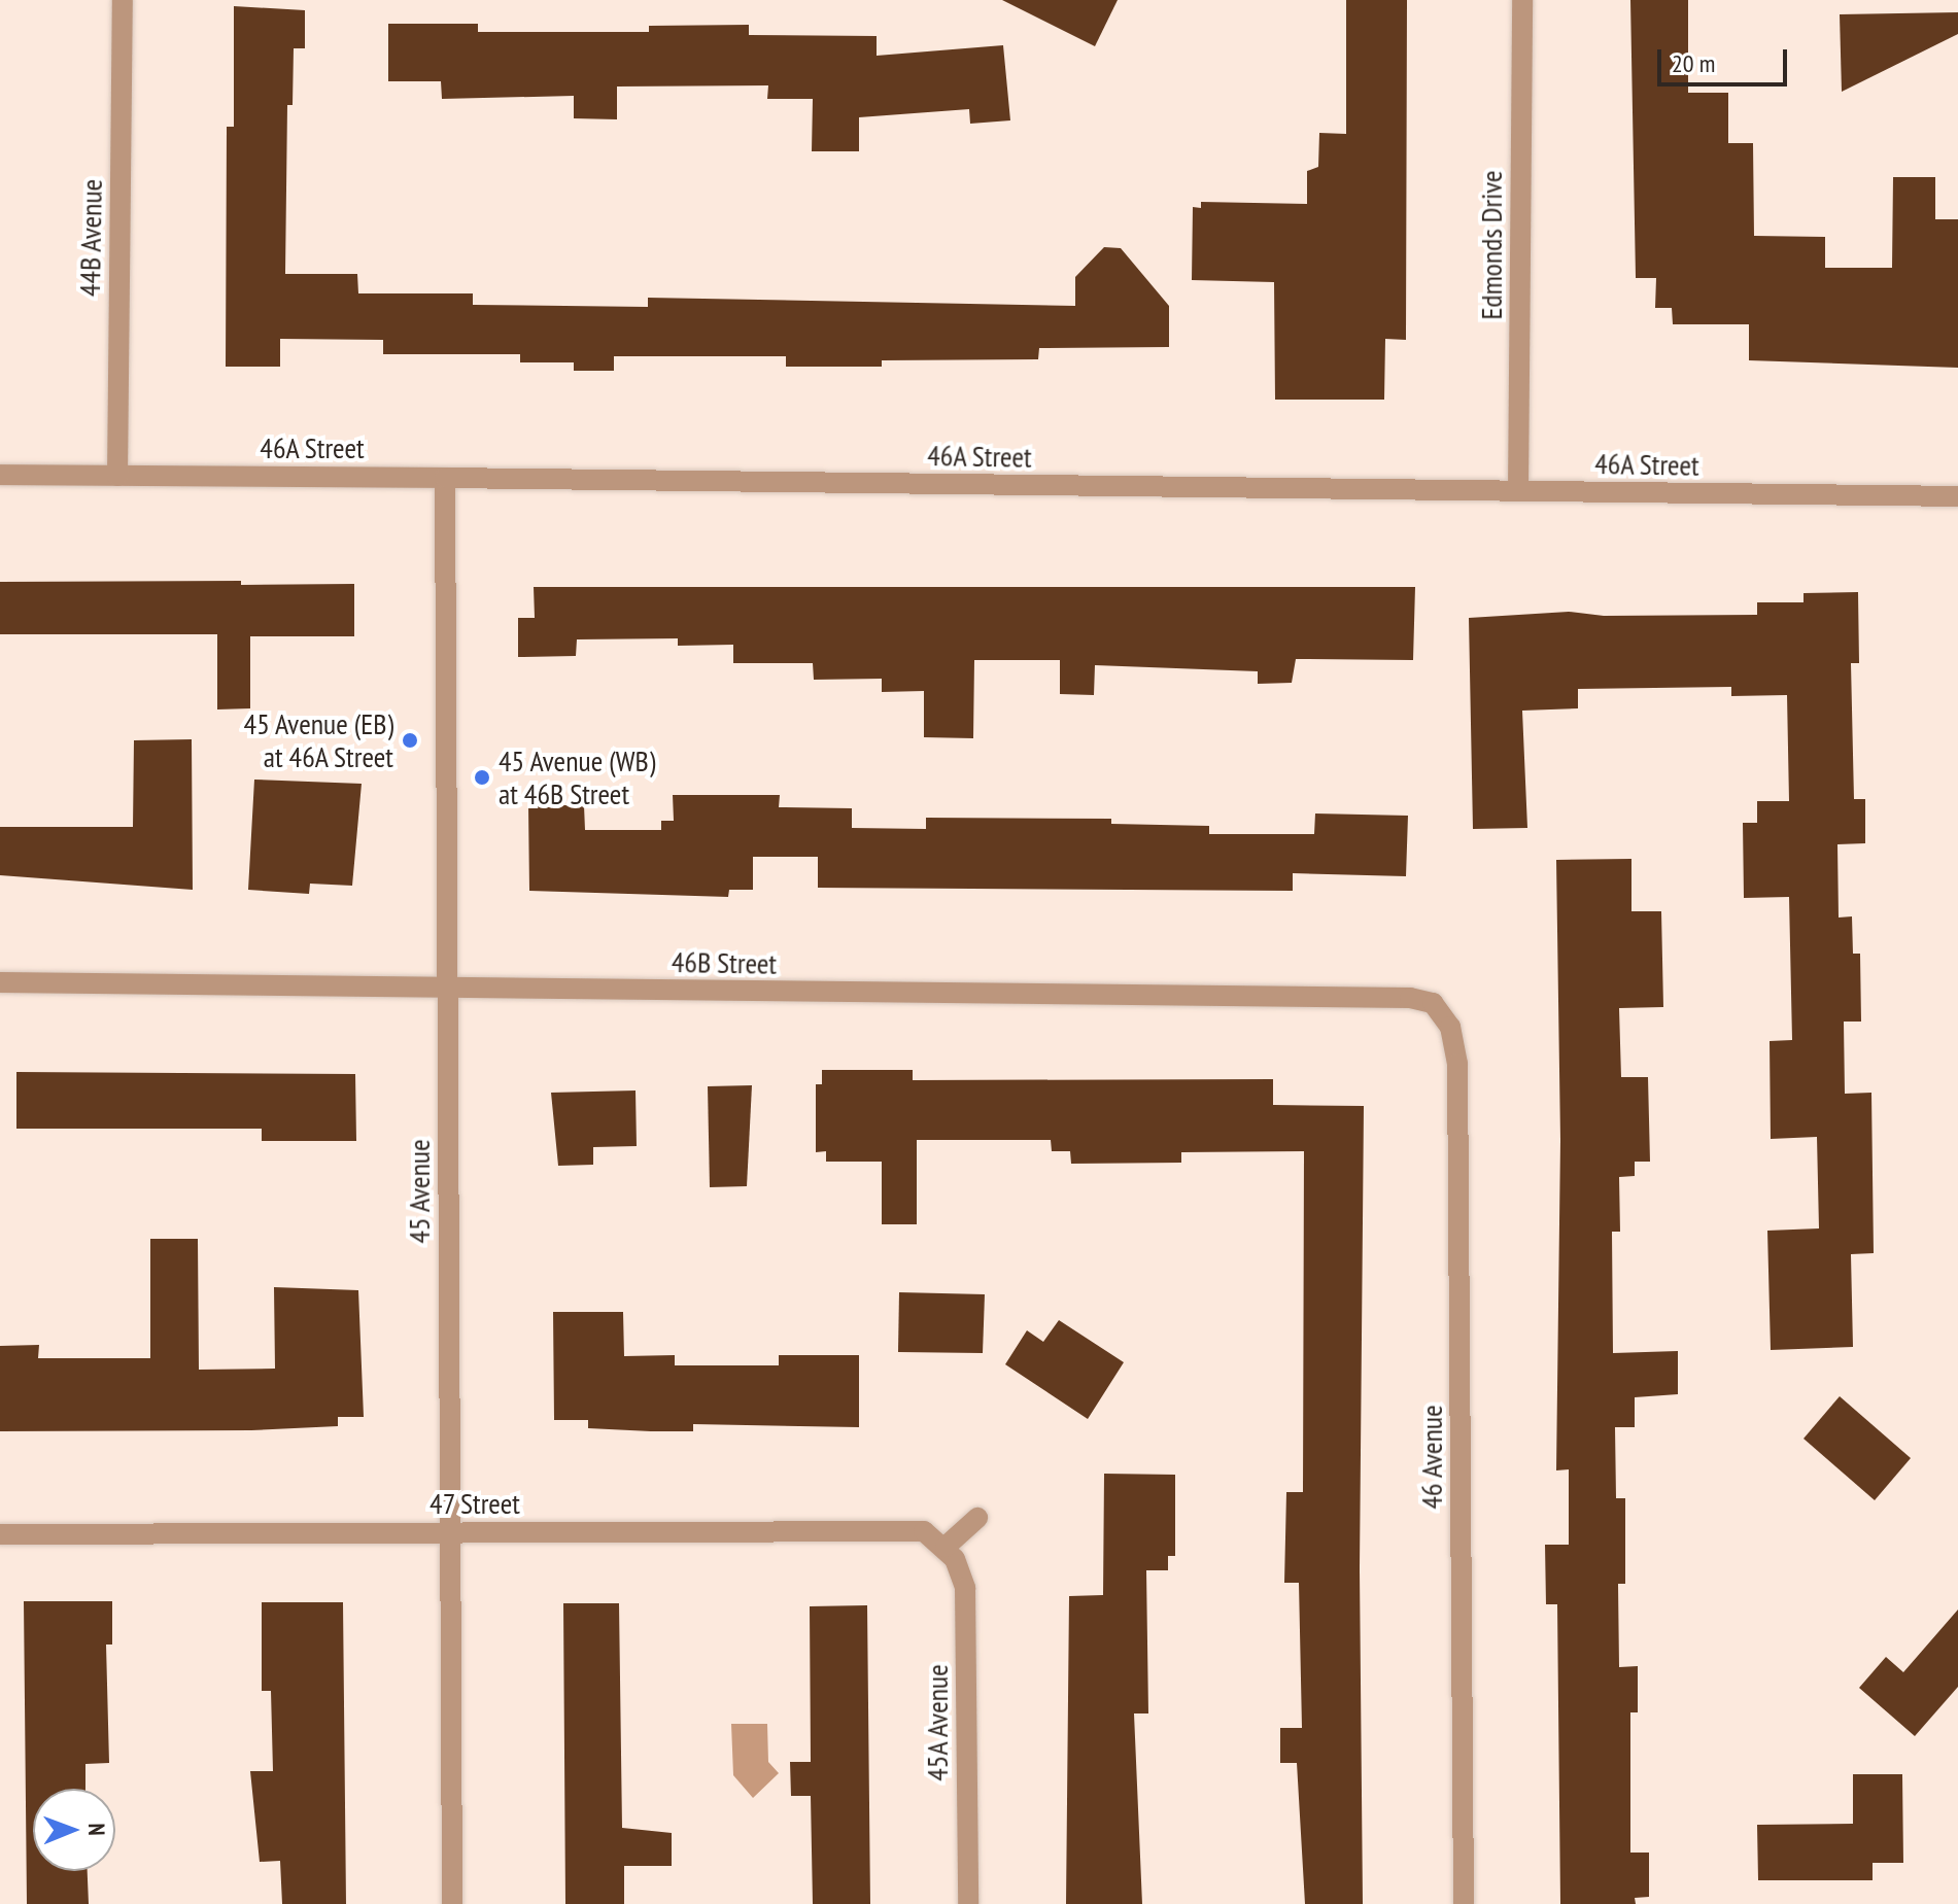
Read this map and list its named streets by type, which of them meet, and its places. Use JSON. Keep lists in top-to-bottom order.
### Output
{
  "streets": {
    "street": [
      "44B Avenue",
      "Edmonds Drive",
      "46A Street",
      "46B Street",
      "45 Avenue",
      "46 Avenue",
      "47 Street",
      "45A Avenue"
    ]
  },
  "crossings": [
    ["44B Avenue", "46A Street"],
    ["Edmonds Drive", "46A Street"],
    ["46A Street", "45 Avenue"],
    ["46B Street", "45 Avenue"],
    ["46B Street", "46 Avenue"],
    ["45 Avenue", "47 Street"],
    ["47 Street", "45A Avenue"]
  ],
  "places": ["45 Avenue (EB) at 46A Street", "45 Avenue (WB) at 46B Street"],
  "scale_bar": "20 m",
  "north": "right"
}
